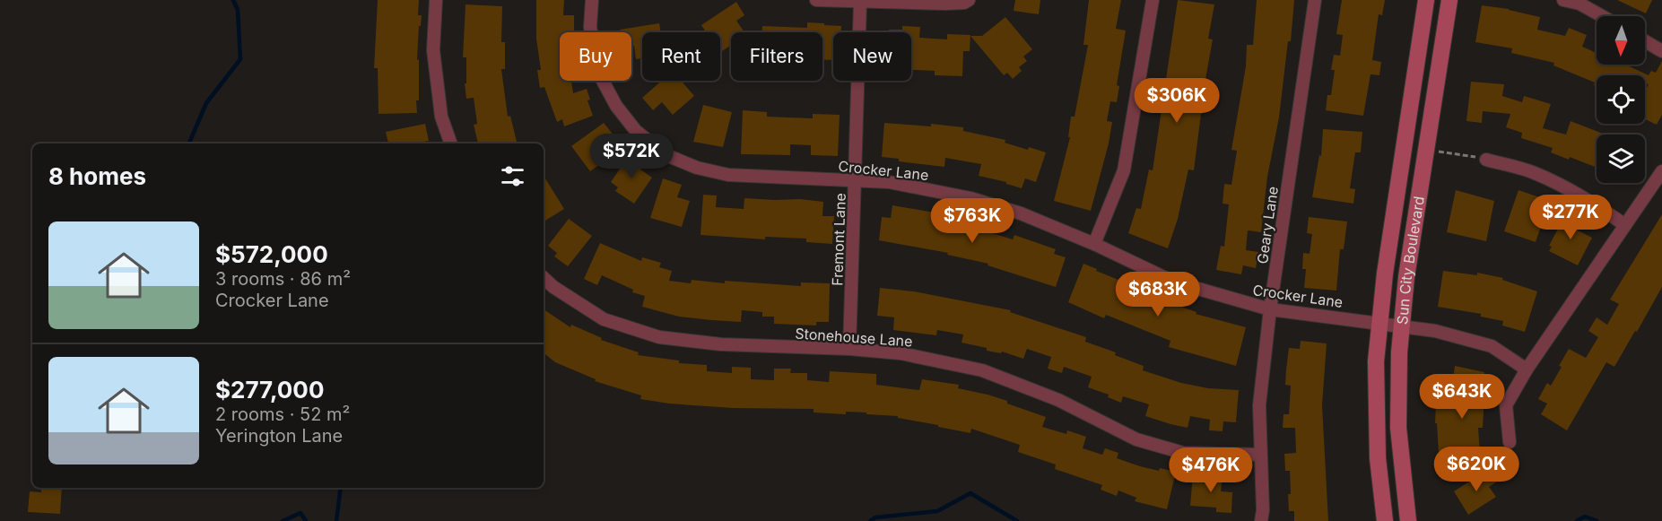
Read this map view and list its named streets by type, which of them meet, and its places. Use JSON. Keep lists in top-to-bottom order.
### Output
{
  "streets": {
    "street": [
      "Crocker Lane",
      "Geary Lane",
      "Fremont Lane",
      "Sun City Boulevard",
      "Stonehouse Lane"
    ]
  },
  "crossings": [
    ["Crocker Lane", "Geary Lane"],
    ["Crocker Lane", "Fremont Lane"],
    ["Crocker Lane", "Sun City Boulevard"],
    ["Geary Lane", "Stonehouse Lane"],
    ["Fremont Lane", "Stonehouse Lane"]
  ],
  "north": "bottom",
  "page": {
    "chip": [
      "Buy",
      "Rent",
      "Filters",
      "New"
    ],
    "price": [
      "$306K",
      "$572K",
      "$277K",
      "$763K",
      "$683K",
      "$643K",
      "$620K",
      "$476K"
    ],
    "heading": "8 homes",
    "list": [
      {
        "name": "$572,000",
        "note": "3 rooms · 86 m² · Crocker Lane"
      },
      {
        "name": "$277,000",
        "note": "2 rooms · 52 m² · Yerington Lane"
      }
    ]
  }
}
